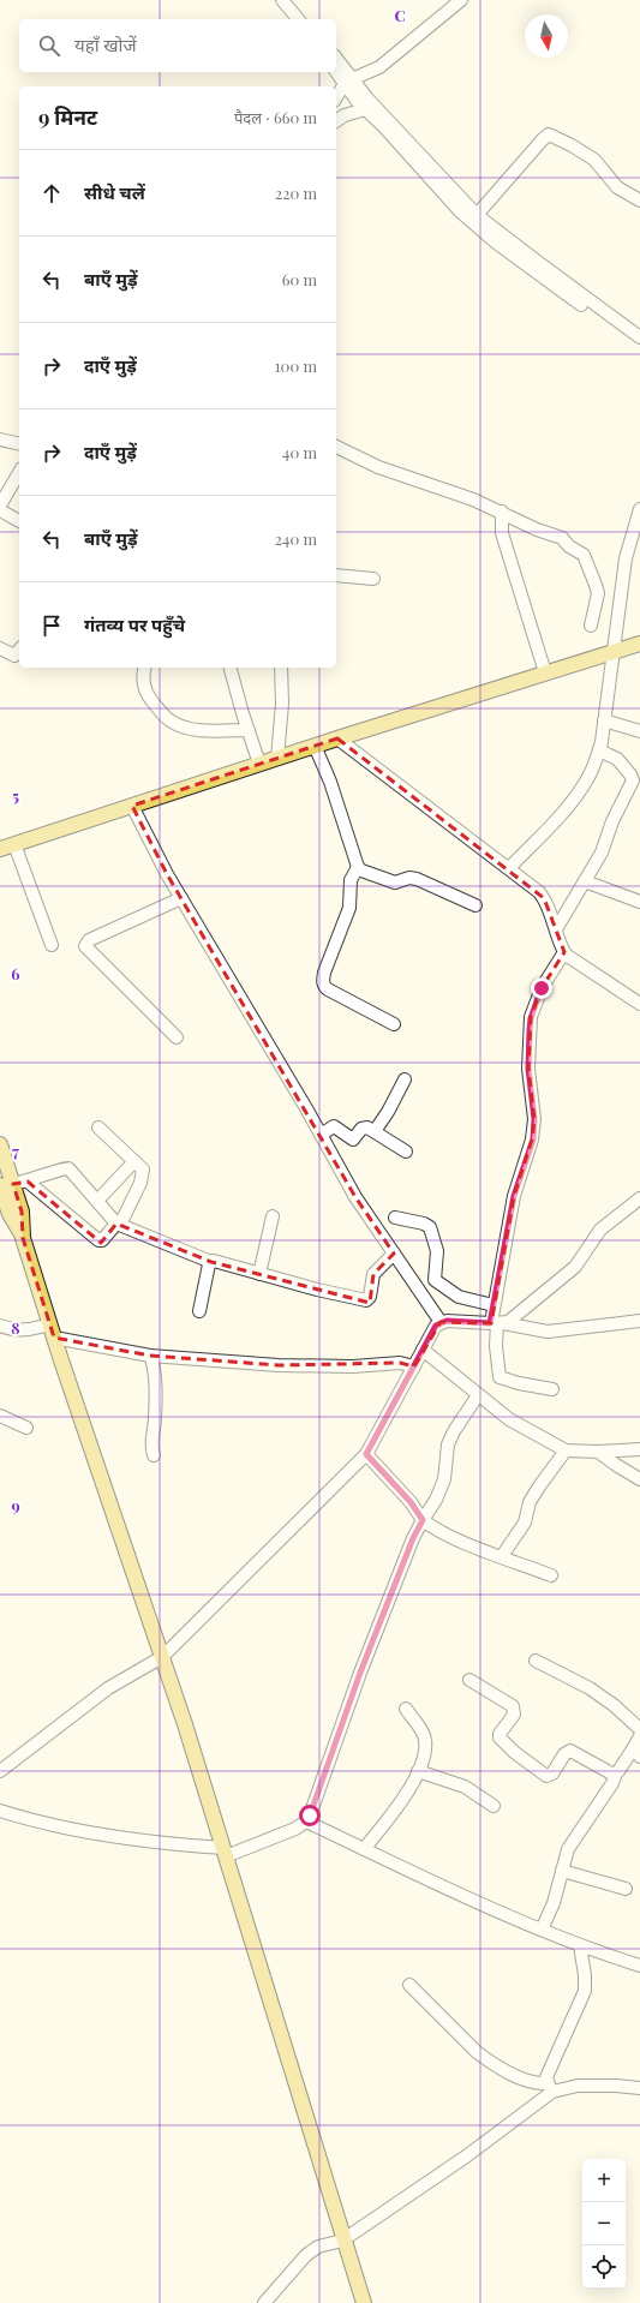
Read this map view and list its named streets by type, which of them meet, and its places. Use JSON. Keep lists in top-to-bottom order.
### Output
{
  "north": "bottom",
  "page": {
    "search": "यहाँ खोजें",
    "heading": ["9 मिनट", "पैदल · 660 m"],
    "list": [
      ["सीधे चलें", "220 m"],
      ["बाएँ मुड़ें", "60 m"],
      ["दाएँ मुड़ें", "100 m"],
      ["दाएँ मुड़ें", "40 m"],
      ["बाएँ मुड़ें", "240 m"],
      "गंतव्य पर पहुँचे"
    ],
    "map_buttons": ["+", "−"]
  },
  "grid": {
    "columns": ["C"],
    "rows": [
      "5",
      "6",
      "7",
      "8",
      "9"
    ]
  }
}
